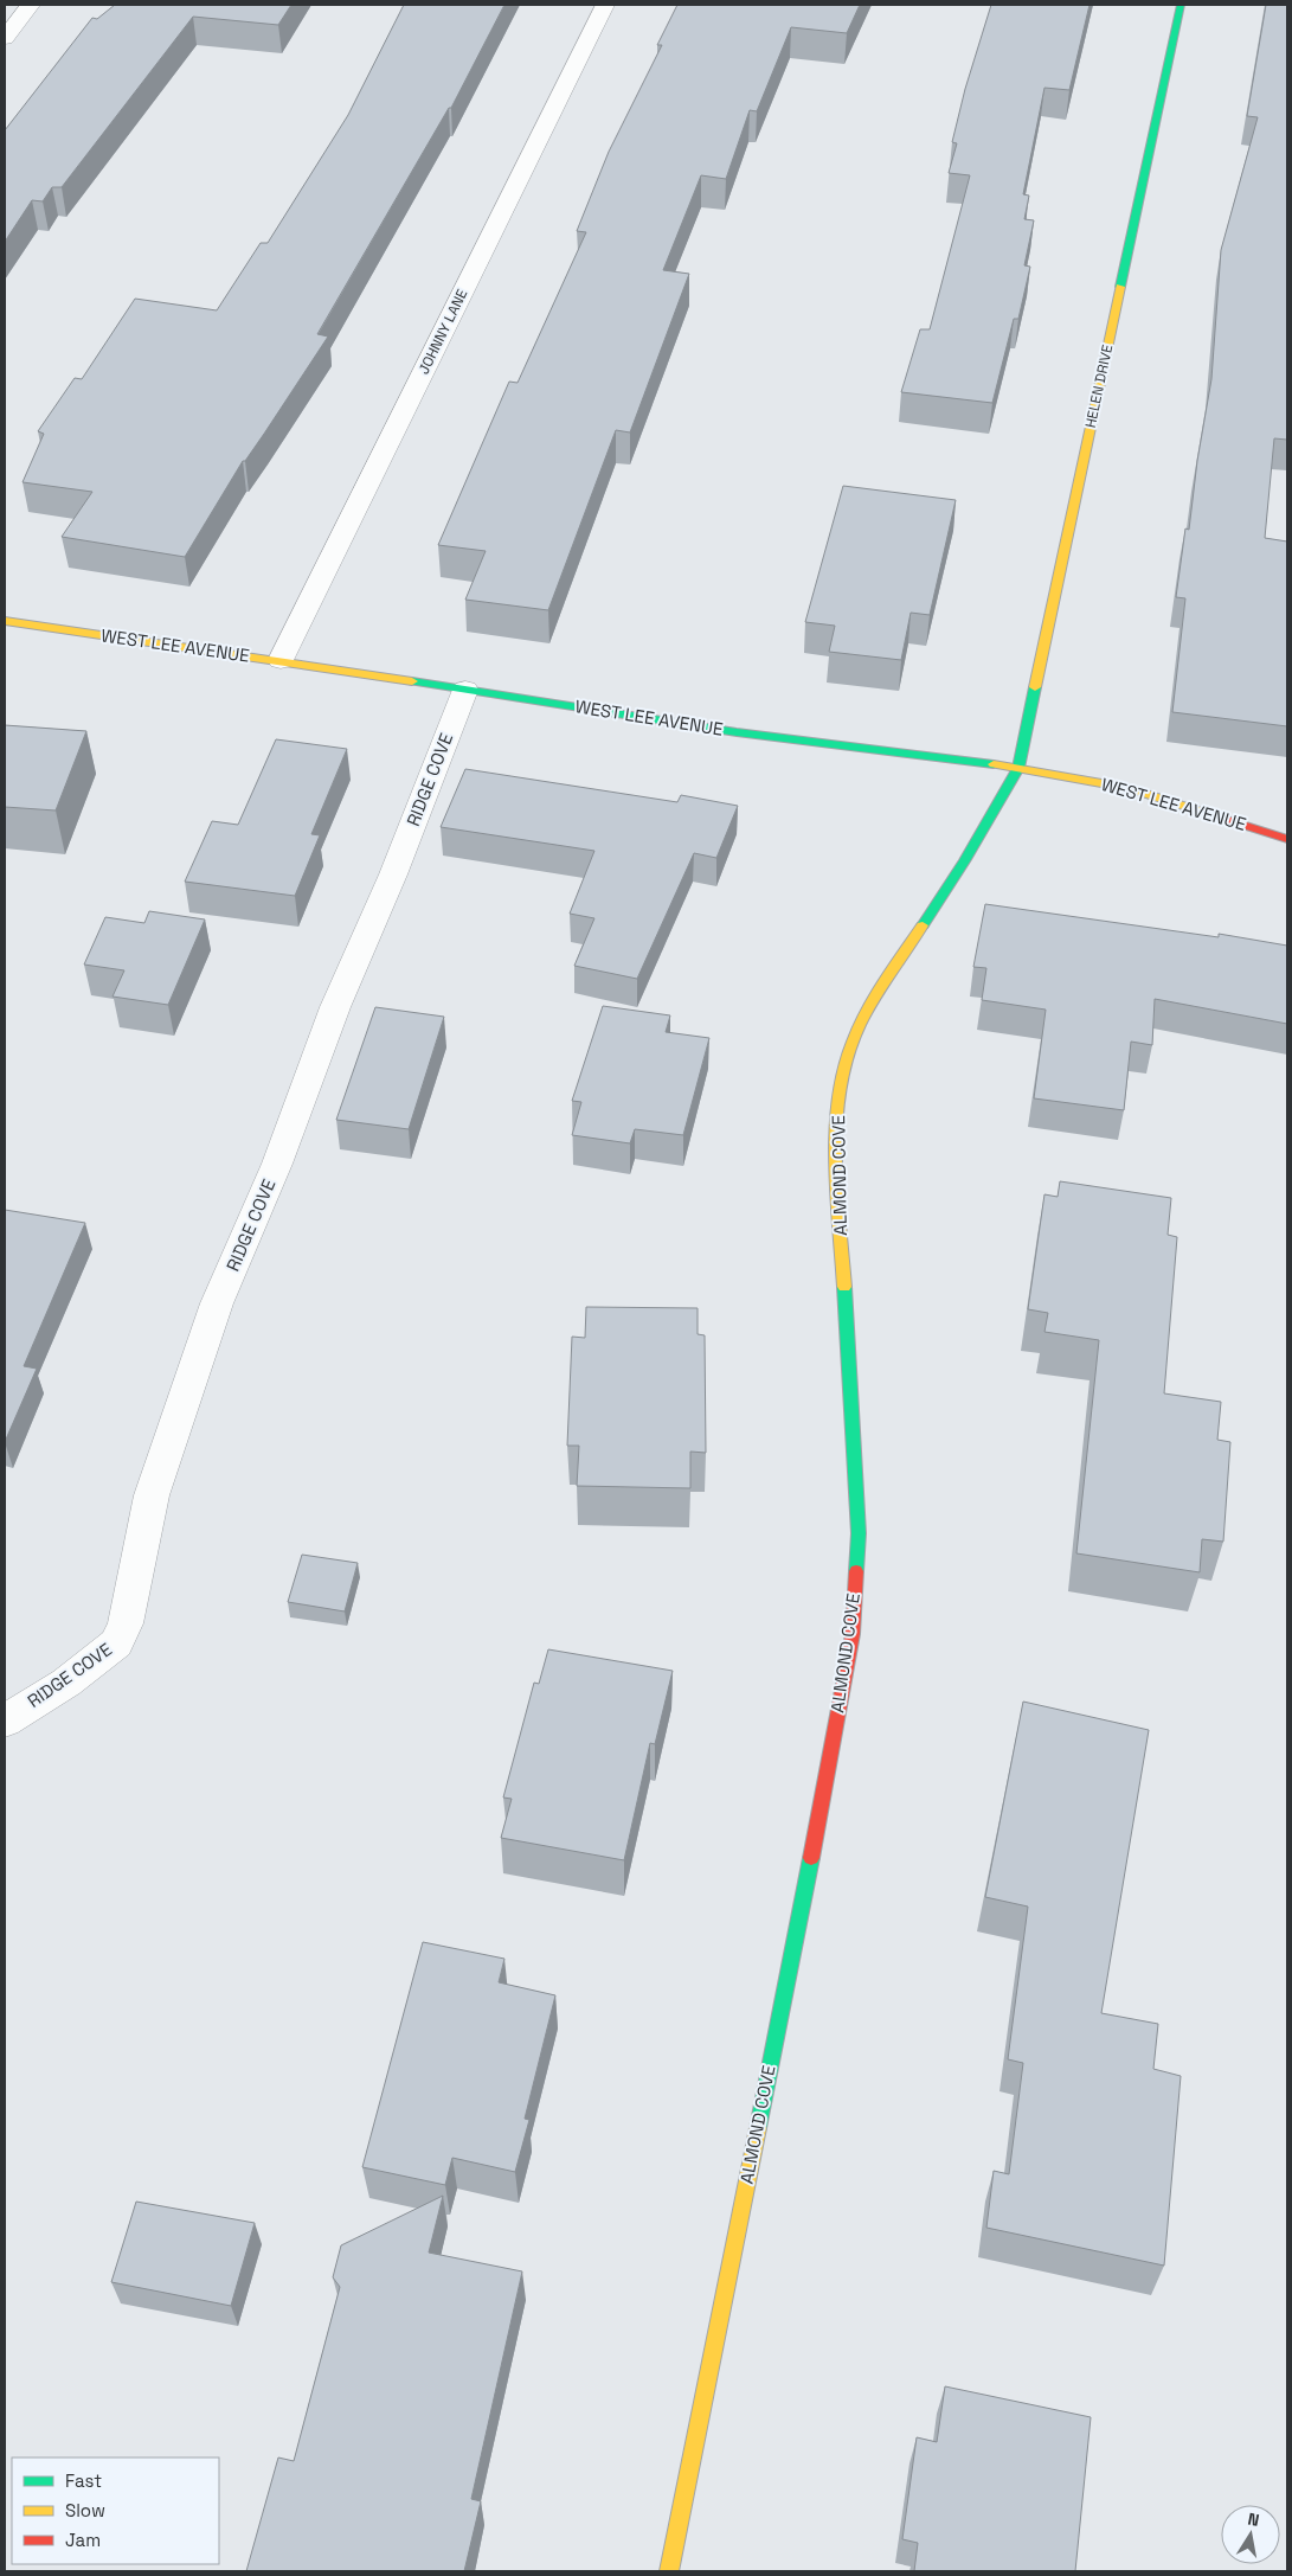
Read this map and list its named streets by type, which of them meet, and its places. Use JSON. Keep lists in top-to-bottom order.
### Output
{
  "streets": {
    "street": [
      "JOHNNY LANE",
      "HELEN DRIVE",
      "WEST LEE AVENUE",
      "RIDGE COVE",
      "ALMOND COVE"
    ]
  },
  "crossings": [
    ["JOHNNY LANE", "WEST LEE AVENUE"],
    ["HELEN DRIVE", "WEST LEE AVENUE"],
    ["HELEN DRIVE", "ALMOND COVE"],
    ["WEST LEE AVENUE", "RIDGE COVE"],
    ["WEST LEE AVENUE", "ALMOND COVE"]
  ],
  "legend": ["Fast", "Slow", "Jam"],
  "north": "top"
}
